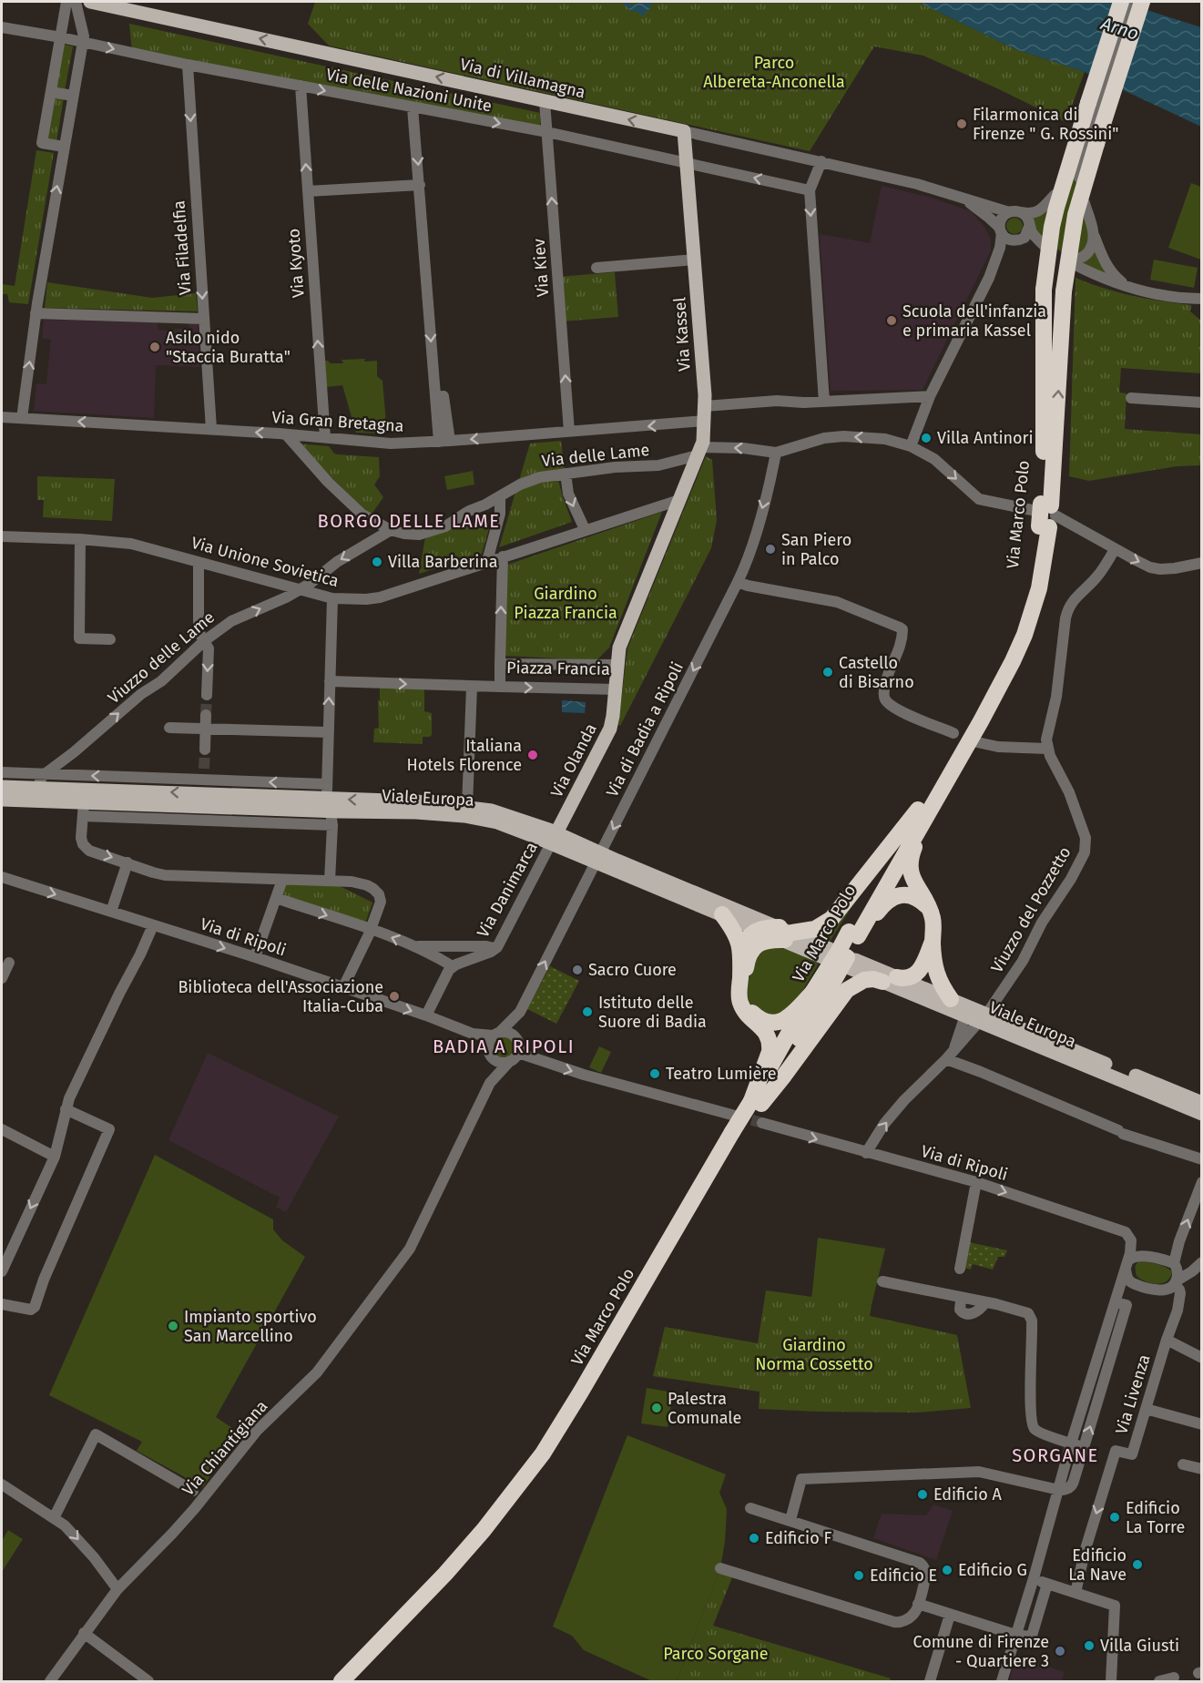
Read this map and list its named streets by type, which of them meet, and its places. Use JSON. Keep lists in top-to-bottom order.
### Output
{
  "streets": {
    "highway": ["Via Marco Polo"],
    "main road": [
      "Via di Villamagna",
      "Via Kassel",
      "Piazza Francia",
      "Via Olanda",
      "Viale Europa"
    ],
    "street": [
      "Via delle Nazioni Unite",
      "Via Filadelfia",
      "Via Kyoto",
      "Via Kiev",
      "Via Gran Bretagna",
      "Via delle Lame",
      "Via Unione Sovietica",
      "Viuzzo delle Lame",
      "Via di Badia a Ripoli",
      "Via Danimarca",
      "Viuzzo del Pozzetto",
      "Via di Ripoli",
      "Via Livenza",
      "Via Chiantigiana"
    ]
  },
  "crossings": [
    ["Via di Villamagna", "Via Kiev"],
    ["Via di Villamagna", "Via Kassel"],
    ["Via delle Nazioni Unite", "Via Filadelfia"],
    ["Via delle Nazioni Unite", "Via Kyoto"],
    ["Via delle Nazioni Unite", "Via Kiev"],
    ["Via delle Nazioni Unite", "Via Kassel"],
    ["Via Filadelfia", "Via Gran Bretagna"],
    ["Via Kyoto", "Via Gran Bretagna"],
    ["Via Kiev", "Via Gran Bretagna"],
    ["Via Kassel", "Via Gran Bretagna"],
    ["Via Kassel", "Via delle Lame"],
    ["Via Kassel", "Piazza Francia"],
    ["Via Gran Bretagna", "Via delle Lame"],
    ["Via delle Lame", "Via Marco Polo"],
    ["Via delle Lame", "Viuzzo delle Lame"],
    ["Via delle Lame", "Piazza Francia"],
    ["Via delle Lame", "Via di Badia a Ripoli"],
    ["Via Unione Sovietica", "Viuzzo delle Lame"],
    ["Via Unione Sovietica", "Piazza Francia"],
    ["Viuzzo delle Lame", "Viale Europa"],
    ["Piazza Francia", "Via Olanda"],
    ["Via di Badia a Ripoli", "Viale Europa"],
    ["Via di Badia a Ripoli", "Via di Ripoli"],
    ["Via di Badia a Ripoli", "Via Chiantigiana"],
    ["Via Olanda", "Viale Europa"],
    ["Via Olanda", "Via Danimarca"],
    ["Viale Europa", "Via Danimarca"],
    ["Viale Europa", "Viuzzo del Pozzetto"],
    ["Viuzzo del Pozzetto", "Via di Ripoli"],
    ["Via di Ripoli", "Via Chiantigiana"]
  ],
  "one_way": [
    "Via di Villamagna",
    "Via Filadelfia",
    "Via Kyoto",
    "Via Kiev",
    "Via Gran Bretagna"
  ],
  "districts": ["BORGO DELLE LAME", "BADIA A RIPOLI", "SORGANE"],
  "water": ["Arno"],
  "parks": [
    "Parco Albereta-Anconella",
    "Giardino Piazza Francia",
    "Giardino Norma Cossetto",
    "Parco Sorgane"
  ],
  "places": [
    "Filarmonica di Firenze \" G. Rossini\"",
    "Scuola dell'infanzia e primaria Kassel",
    "Asilo nido \"Staccia Buratta\"",
    "Villa Antinori",
    "San Piero in Palco",
    "Villa Barberina",
    "Castello di Bisarno",
    "Italiana Hotels Florence",
    "Sacro Cuore",
    "Biblioteca dell'Associazione Italia-Cuba",
    "Istituto delle Suore di Badia",
    "Teatro Lumière",
    "Impianto sportivo San Marcellino",
    "Palestra Comunale",
    "Edificio A",
    "Edificio La Torre",
    "Edificio F",
    "Edificio La Nave",
    "Edificio G",
    "Edificio E",
    "Villa Giusti",
    "Comune di Firenze - Quartiere 3"
  ]
}
